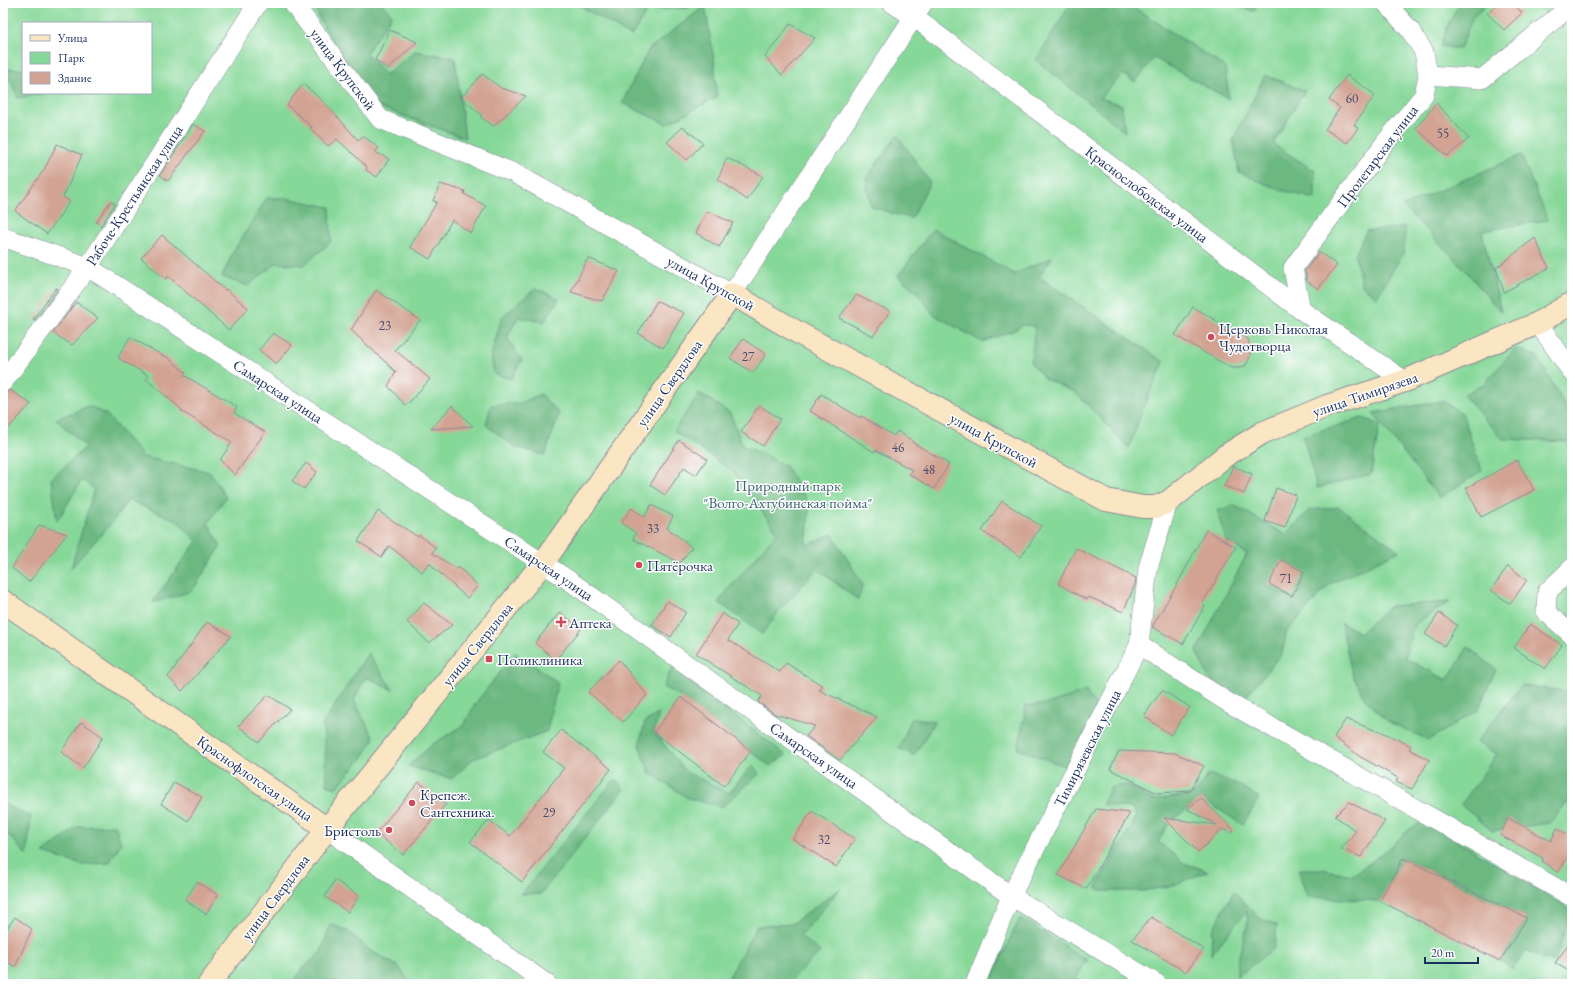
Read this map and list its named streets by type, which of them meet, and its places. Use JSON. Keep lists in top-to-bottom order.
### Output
{
  "streets": {
    "street": [
      "улица Крупской",
      "Пролетарская улица",
      "Краснослободская улица",
      "Рабоче-Крестьянская улица",
      "улица Свердлова",
      "Самарская улица",
      "улица Тимирязева",
      "Тимирязевская улица",
      "Краснофлотская улица"
    ]
  },
  "crossings": [
    ["улица Крупской", "улица Свердлова"],
    ["улица Крупской", "улица Тимирязева"],
    ["улица Крупской", "Тимирязевская улица"],
    ["Пролетарская улица", "Краснослободская улица"],
    ["Краснослободская улица", "улица Тимирязева"],
    ["Рабоче-Крестьянская улица", "Самарская улица"],
    ["улица Свердлова", "Самарская улица"],
    ["улица Свердлова", "Краснофлотская улица"],
    ["Самарская улица", "Тимирязевская улица"],
    ["улица Тимирязева", "Тимирязевская улица"]
  ],
  "parks": ["Природный парк \"Волго-Ахтубинская пойма\""],
  "places": {
    "other": [
      "Церковь Николая Чудотворца",
      "Пятёрочка",
      "Крепеж. Сантехника.",
      "Бристоль"
    ],
    "health": ["Аптека"],
    "transit": ["Поликлиника"]
  },
  "house_numbers": [
    "60",
    "55",
    "23",
    "27",
    "46",
    "48",
    "33",
    "71",
    "29",
    "32"
  ],
  "legend": ["Улица", "Парк", "Здание"],
  "scale_bar": "20 m"
}
